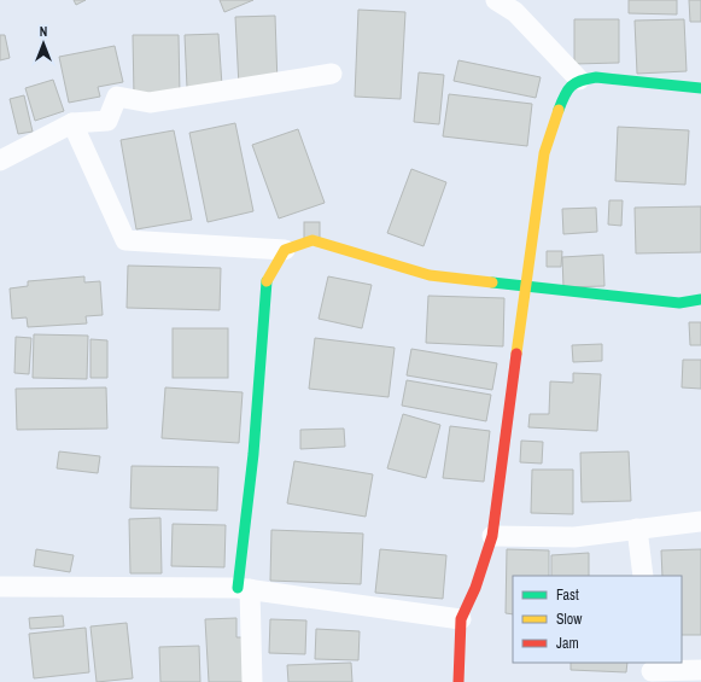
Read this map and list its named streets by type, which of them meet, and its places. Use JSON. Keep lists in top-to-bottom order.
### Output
{
  "legend": ["Fast", "Slow", "Jam"],
  "north": "top"
}
